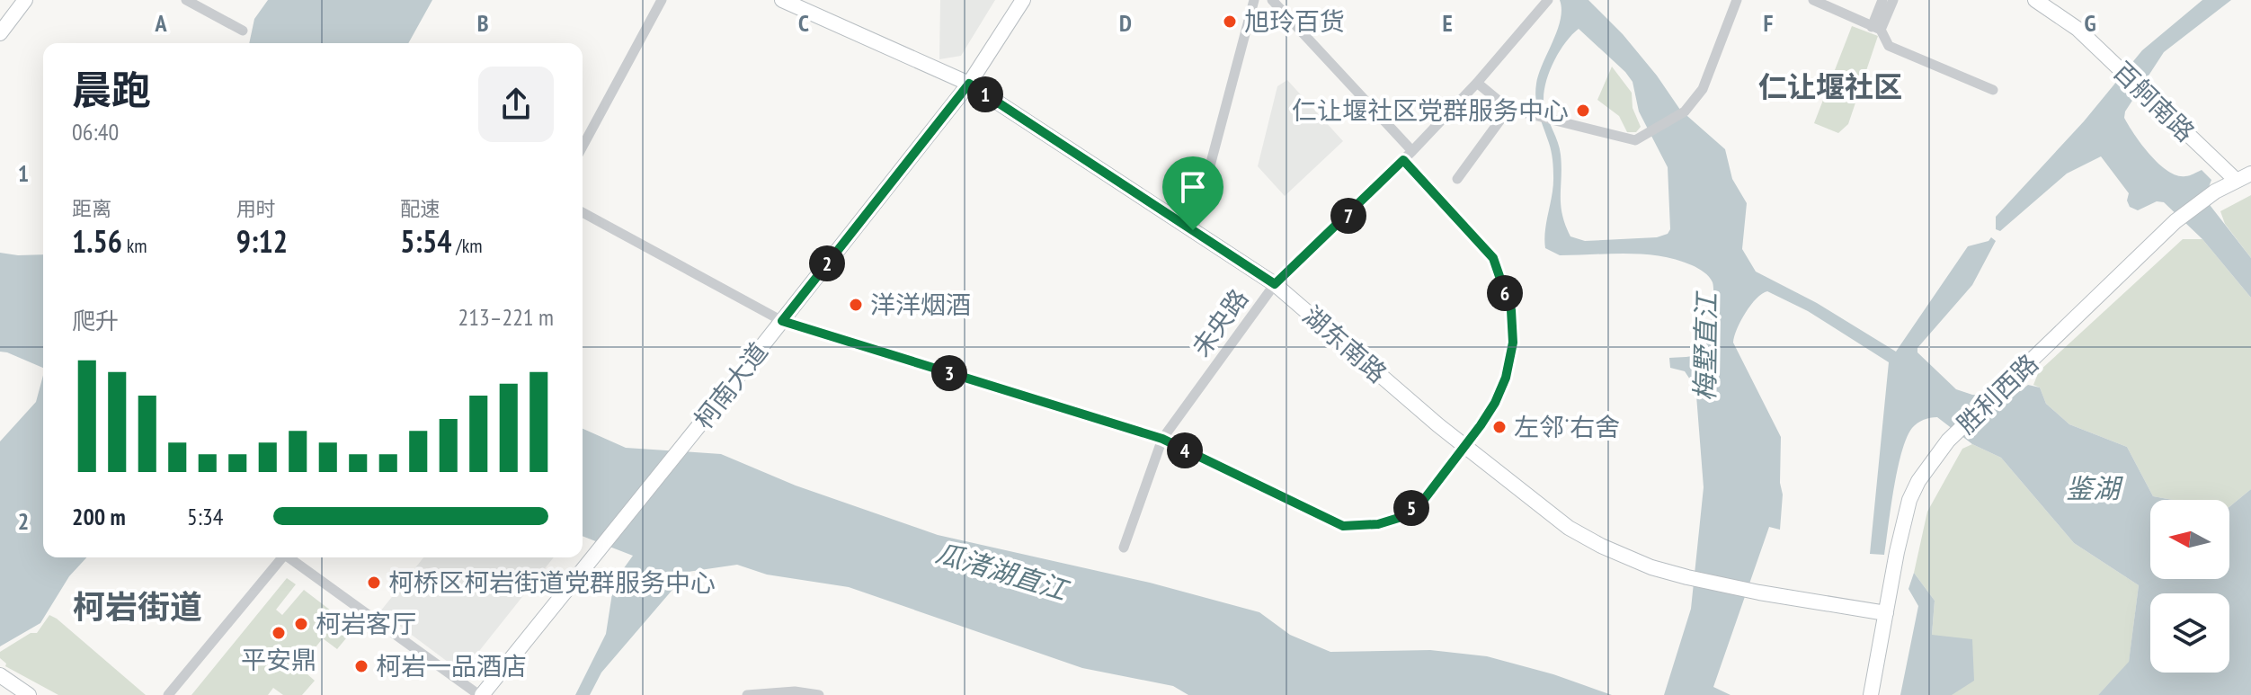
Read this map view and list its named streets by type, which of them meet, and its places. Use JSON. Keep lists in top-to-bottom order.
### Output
{
  "streets": {
    "street": [
      "百舸南路",
      "未央路",
      "湖东南路",
      "柯南大道",
      "胜利西路"
    ]
  },
  "crossings": [
    ["百舸南路", "胜利西路"],
    ["未央路", "湖东南路"],
    ["湖东南路", "柯南大道"],
    ["湖东南路", "胜利西路"]
  ],
  "districts": ["仁让堰社区", "柯岩街道"],
  "water": ["梅墅直江", "鉴湖", "瓜渚湖直江"],
  "places": [
    "旭玲百货",
    "仁让堰社区党群服务中心",
    "洋洋烟酒",
    "左邻˙右舍",
    "柯桥区柯岩街道党群服务中心",
    "柯岩客厅",
    "平安鼎",
    "柯岩一品酒店"
  ],
  "north": "left",
  "page": {
    "heading": ["晨跑", "06:40"],
    "pins": [
      "1",
      "7",
      "2",
      "6",
      "3",
      "4",
      "5"
    ],
    "stats": [
      ["距离", "1.56 km"],
      ["用时", "9:12"],
      ["配速", "5:54 /km"]
    ],
    "chart": ["爬升", "213–221 m"],
    "list": [
      {
        "name": "200 m",
        "note": "5:34"
      }
    ]
  },
  "grid": {
    "columns": [
      "A",
      "B",
      "C",
      "D",
      "E",
      "F",
      "G"
    ],
    "rows": ["1", "2"]
  }
}
